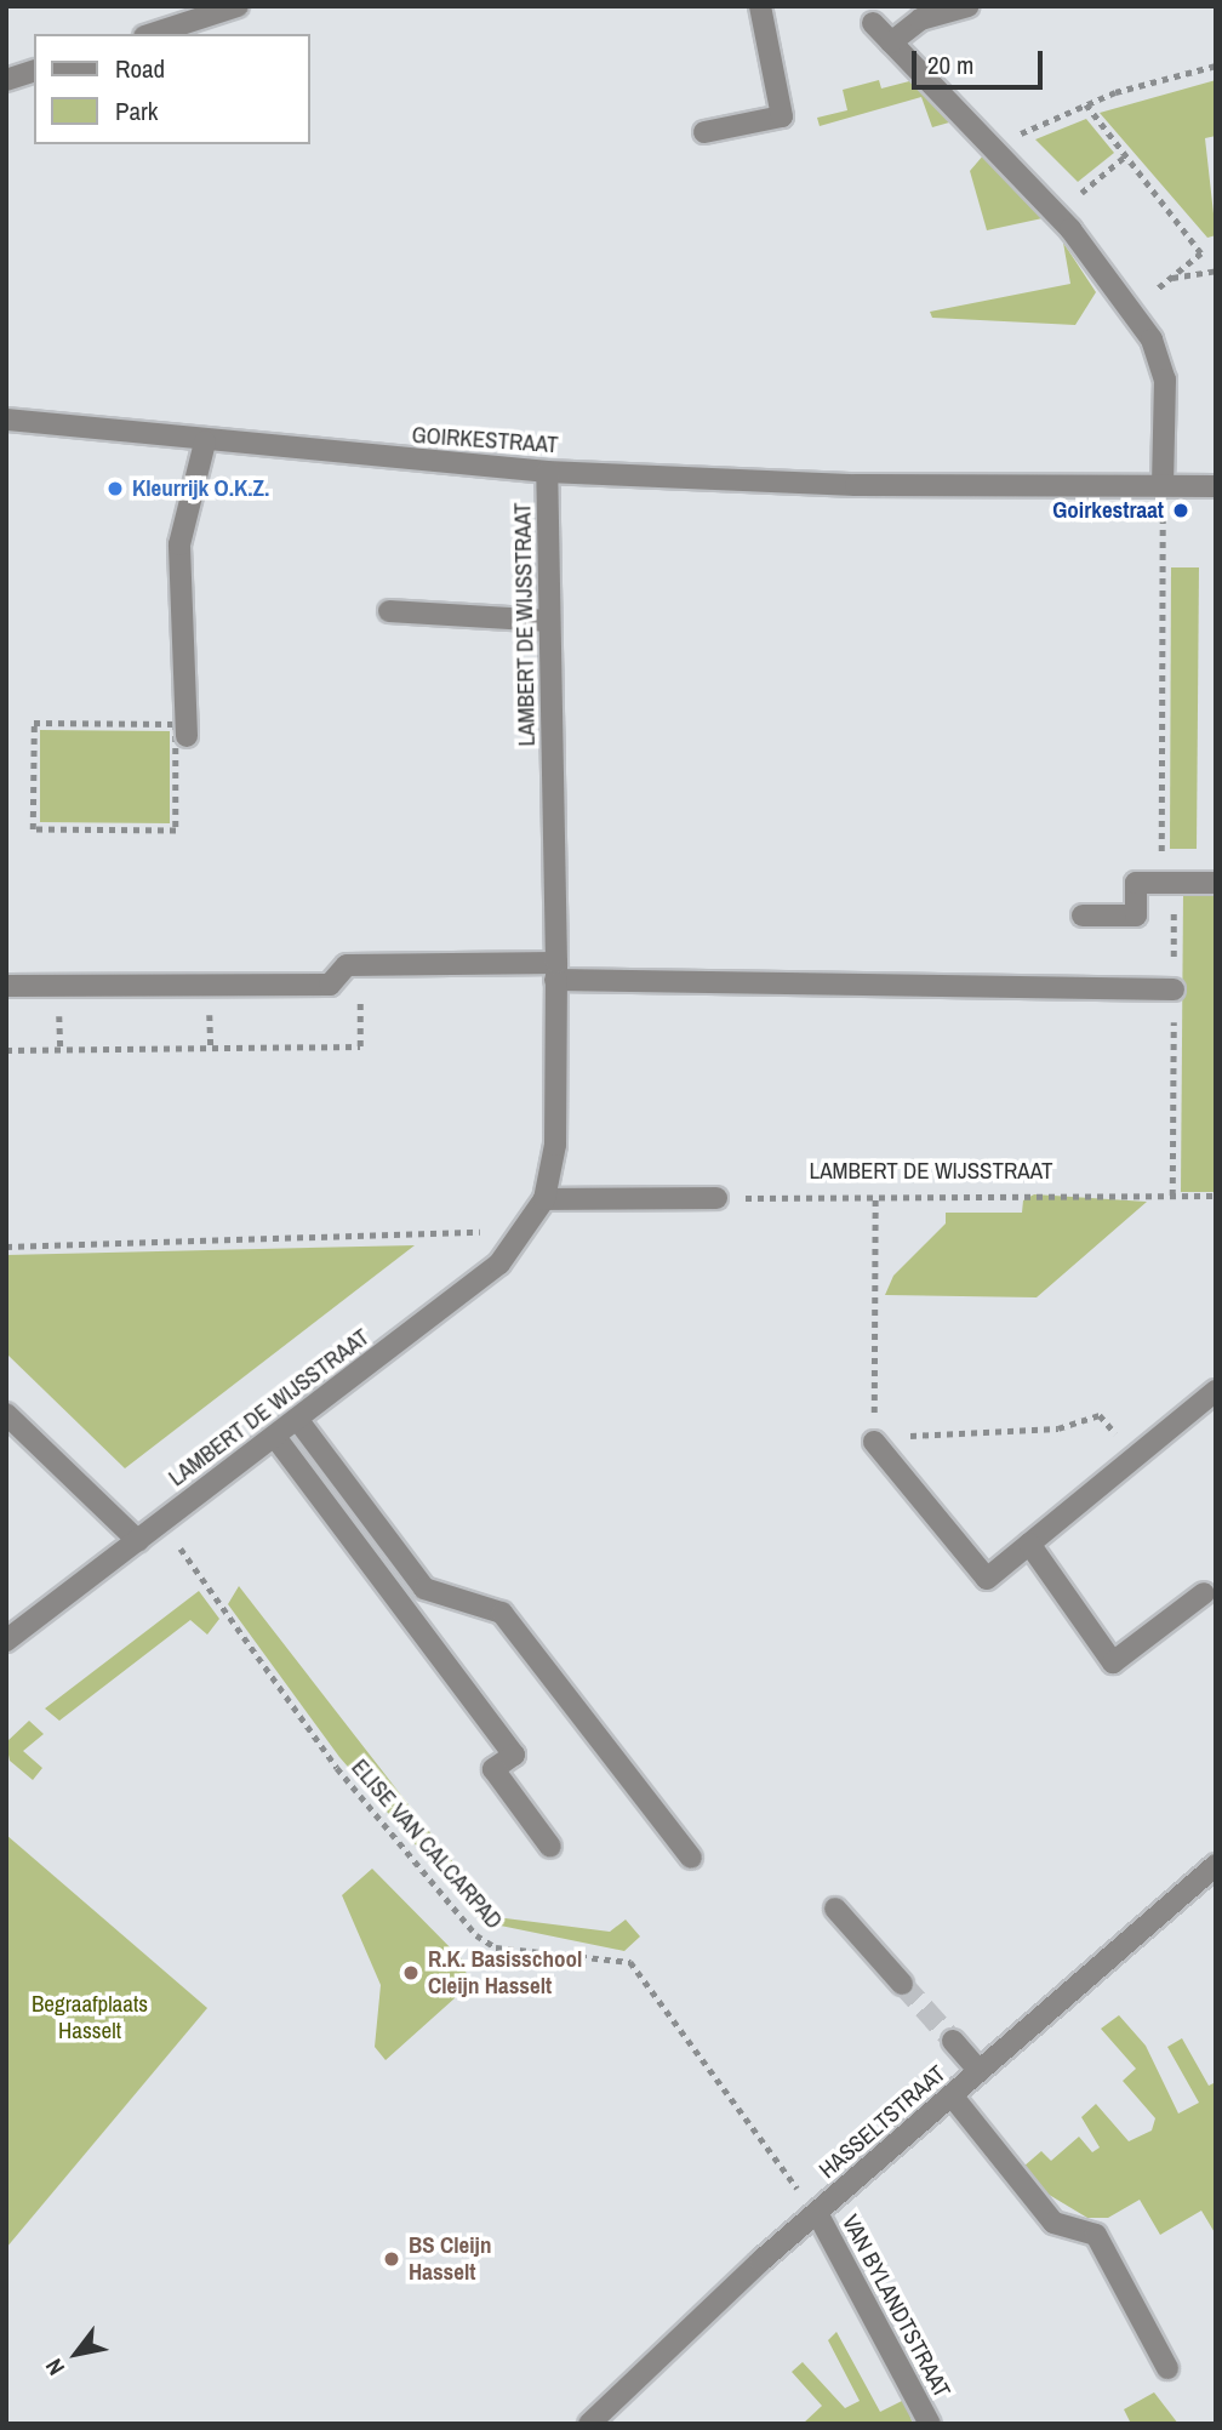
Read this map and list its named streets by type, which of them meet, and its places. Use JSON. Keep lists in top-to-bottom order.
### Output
{
  "streets": {
    "street": [
      "GOIRKESTRAAT",
      "LAMBERT DE WIJSSTRAAT",
      "HASSELTSTRAAT",
      "VAN BYLANDTSTRAAT"
    ],
    "path": ["ELISE VAN CALCARPAD"]
  },
  "crossings": [
    ["GOIRKESTRAAT", "LAMBERT DE WIJSSTRAAT"],
    ["LAMBERT DE WIJSSTRAAT", "ELISE VAN CALCARPAD"],
    ["ELISE VAN CALCARPAD", "HASSELTSTRAAT"],
    ["ELISE VAN CALCARPAD", "VAN BYLANDTSTRAAT"],
    ["HASSELTSTRAAT", "VAN BYLANDTSTRAAT"]
  ],
  "parks": ["Begraafplaats Hasselt"],
  "places": [
    "Kleurrijk O.K.Z.",
    "Goirkestraat",
    "R.K. Basisschool Cleijn Hasselt",
    "BS Cleijn Hasselt"
  ],
  "legend": ["Road", "Park"],
  "scale_bar": "20 m",
  "north": "bottom left"
}
